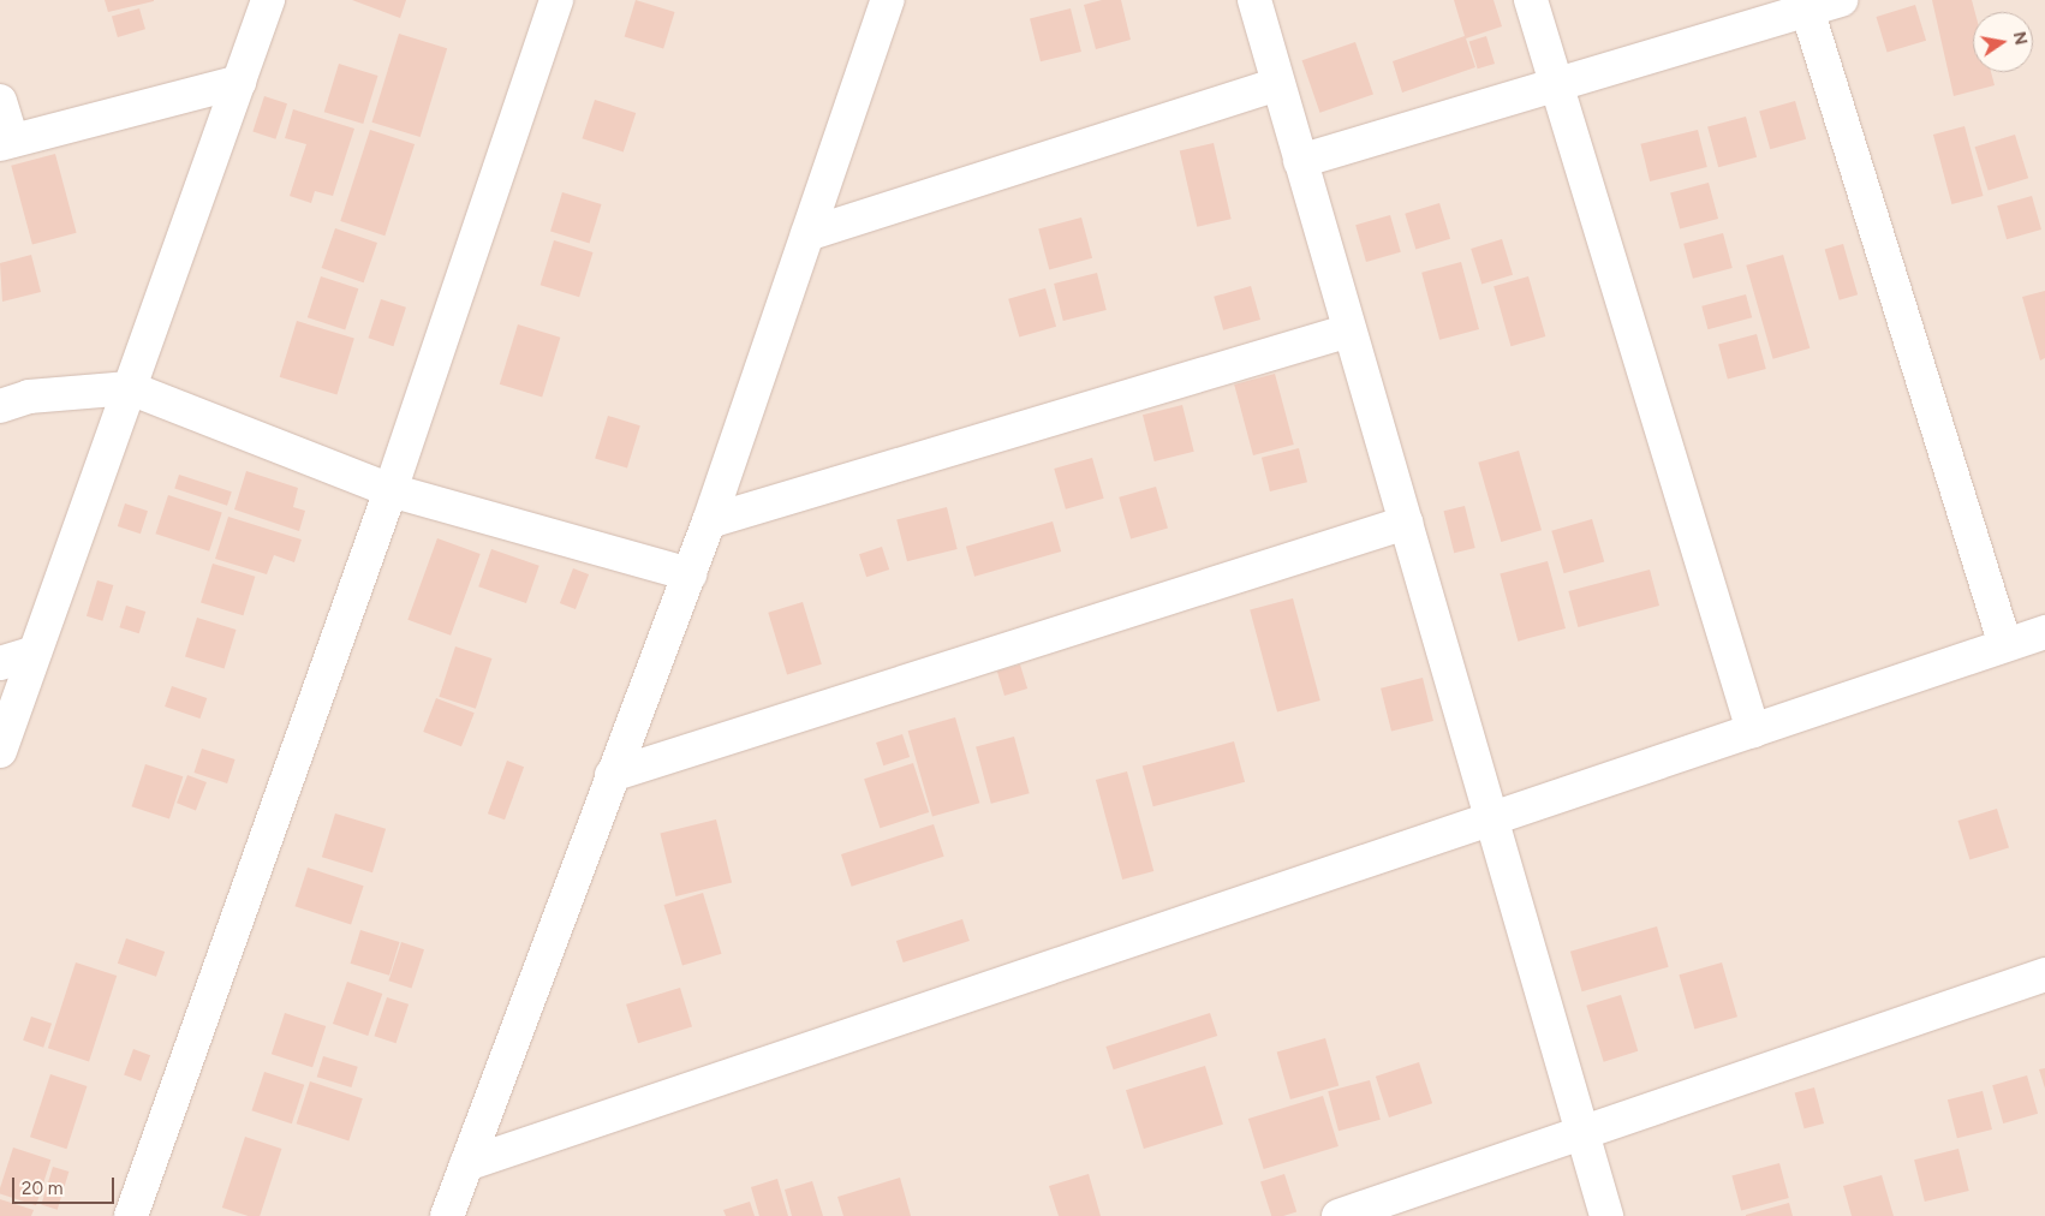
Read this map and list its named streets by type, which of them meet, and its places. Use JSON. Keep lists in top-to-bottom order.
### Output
{
  "scale_bar": "20 m",
  "north": "right"
}
